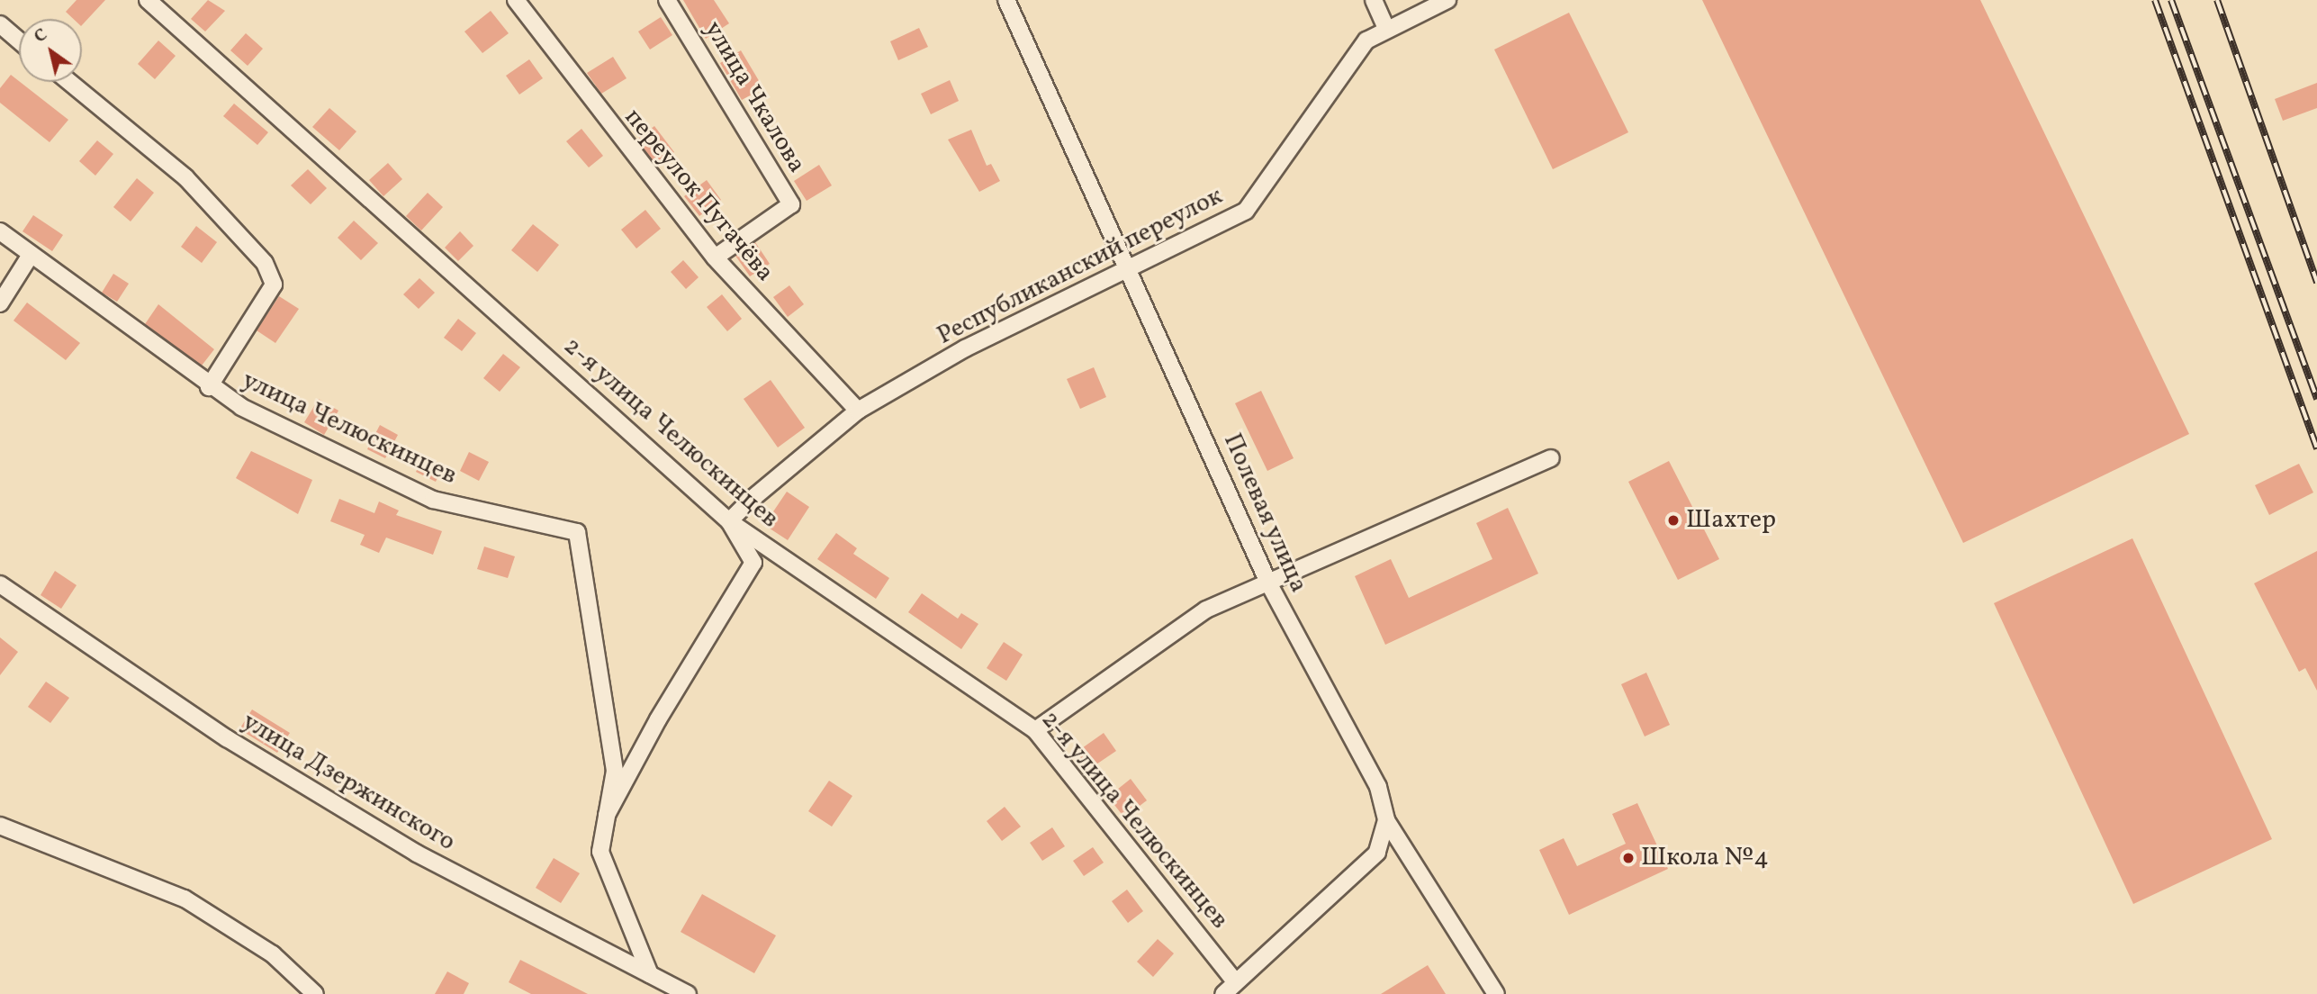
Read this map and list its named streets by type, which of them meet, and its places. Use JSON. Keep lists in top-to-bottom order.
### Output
{
  "streets": {
    "street": [
      "улица Чкалова",
      "переулок Пугачёва",
      "Республиканский переулок",
      "улица Челюскинцев",
      "2-я улица Челюскинцев",
      "Полевая улица",
      "улица Дзержинского"
    ]
  },
  "crossings": [
    ["улица Чкалова", "переулок Пугачёва"],
    ["переулок Пугачёва", "Республиканский переулок"],
    ["Республиканский переулок", "2-я улица Челюскинцев"],
    ["Республиканский переулок", "Полевая улица"],
    ["улица Челюскинцев", "улица Дзержинского"],
    ["2-я улица Челюскинцев", "Полевая улица"]
  ],
  "places": ["Шахтер", "Школа №4"],
  "north": "top left"
}
